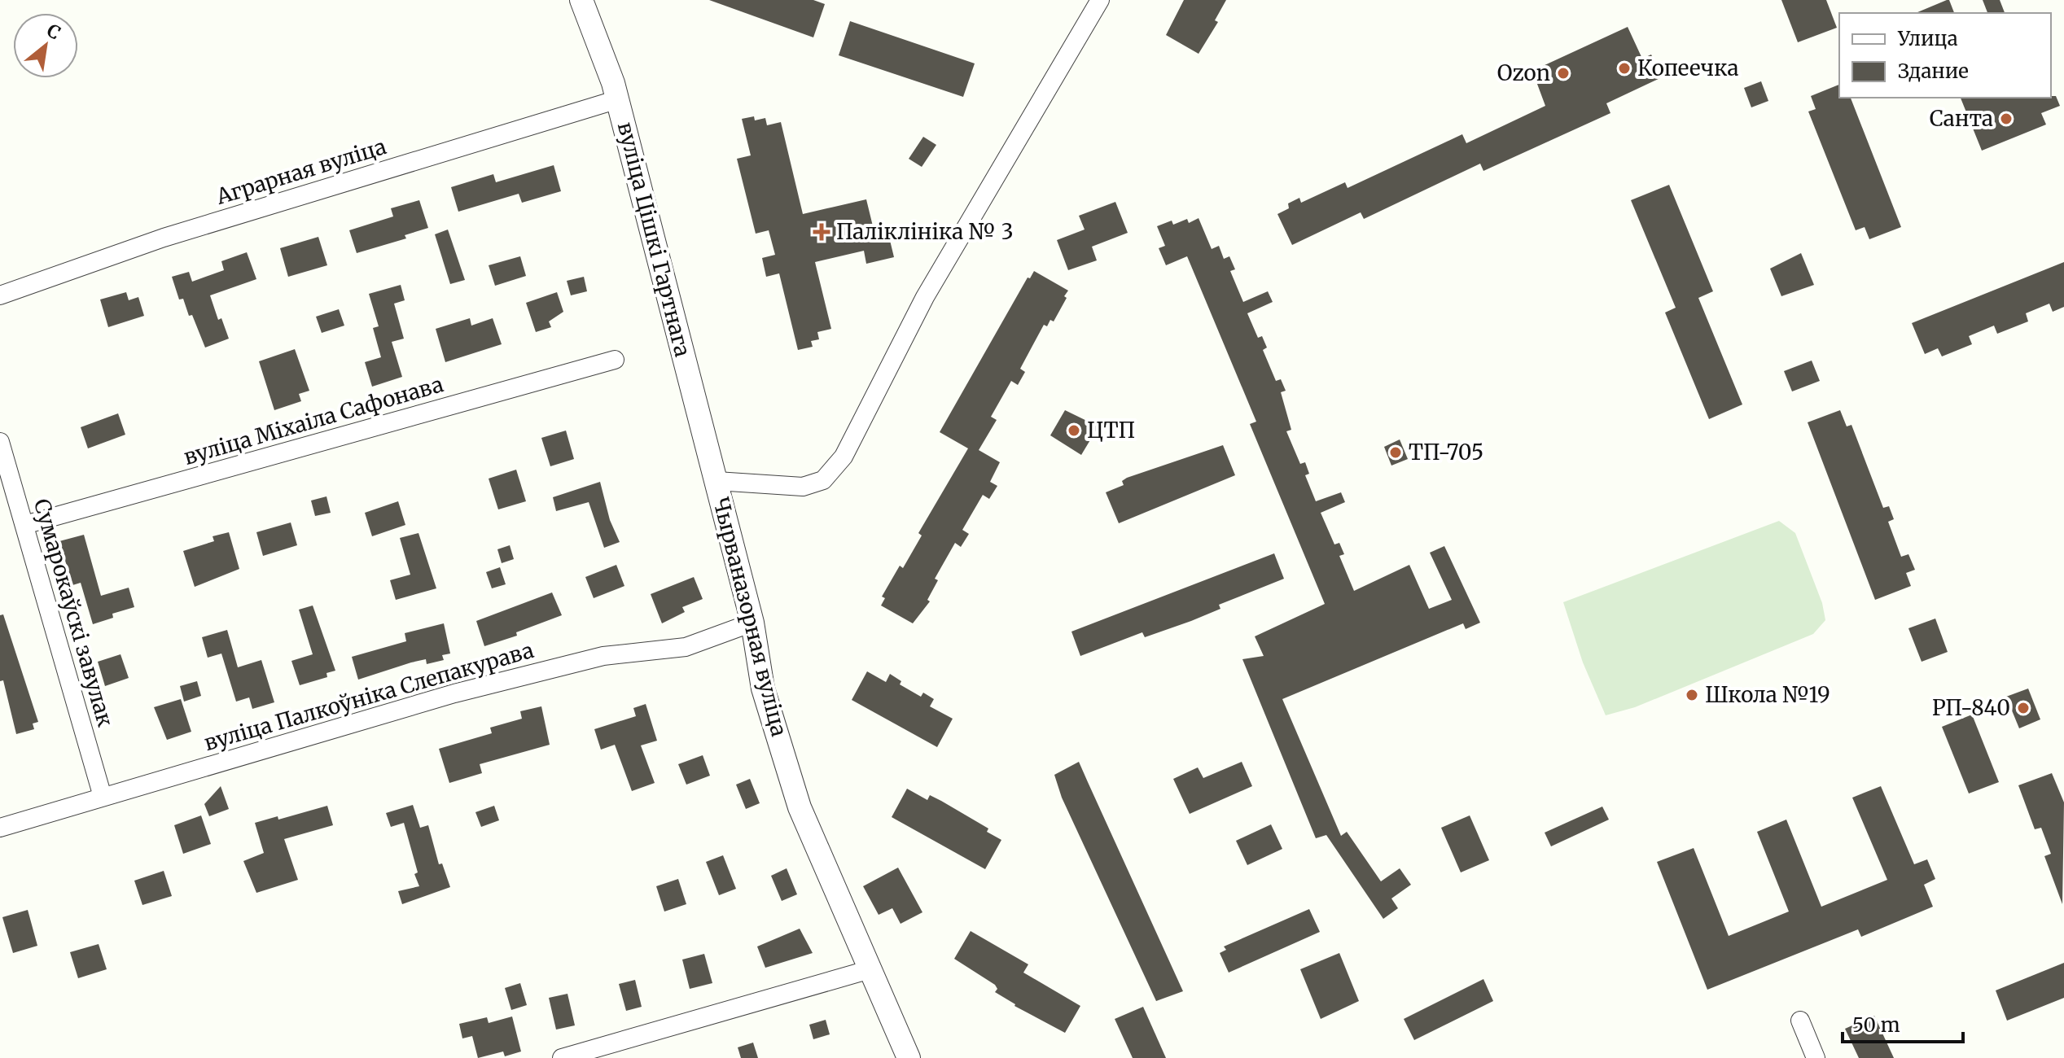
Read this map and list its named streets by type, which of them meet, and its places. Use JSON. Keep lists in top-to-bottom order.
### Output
{
  "streets": {
    "street": [
      "Аграрная вуліца",
      "вуліца Цішкі Гартнага",
      "вуліца Міхаіла Сафонава",
      "Сумарокаўскі завулак",
      "Чырваназорная вуліца",
      "вуліца Палкоўніка Слепакурава"
    ]
  },
  "crossings": [
    ["Аграрная вуліца", "вуліца Цішкі Гартнага"],
    ["вуліца Цішкі Гартнага", "Чырваназорная вуліца"],
    ["вуліца Міхаіла Сафонава", "Сумарокаўскі завулак"],
    ["Сумарокаўскі завулак", "вуліца Палкоўніка Слепакурава"],
    ["Чырваназорная вуліца", "вуліца Палкоўніка Слепакурава"]
  ],
  "places": {
    "other": [
      "Копеечка",
      "Ozon",
      "Санта",
      "ЦТП",
      "ТП-705",
      "Школа №19",
      "РП-840"
    ],
    "health": ["Паліклініка № 3"]
  },
  "legend": ["Улица", "Здание"],
  "scale_bar": "50 m",
  "north": "top right"
}
